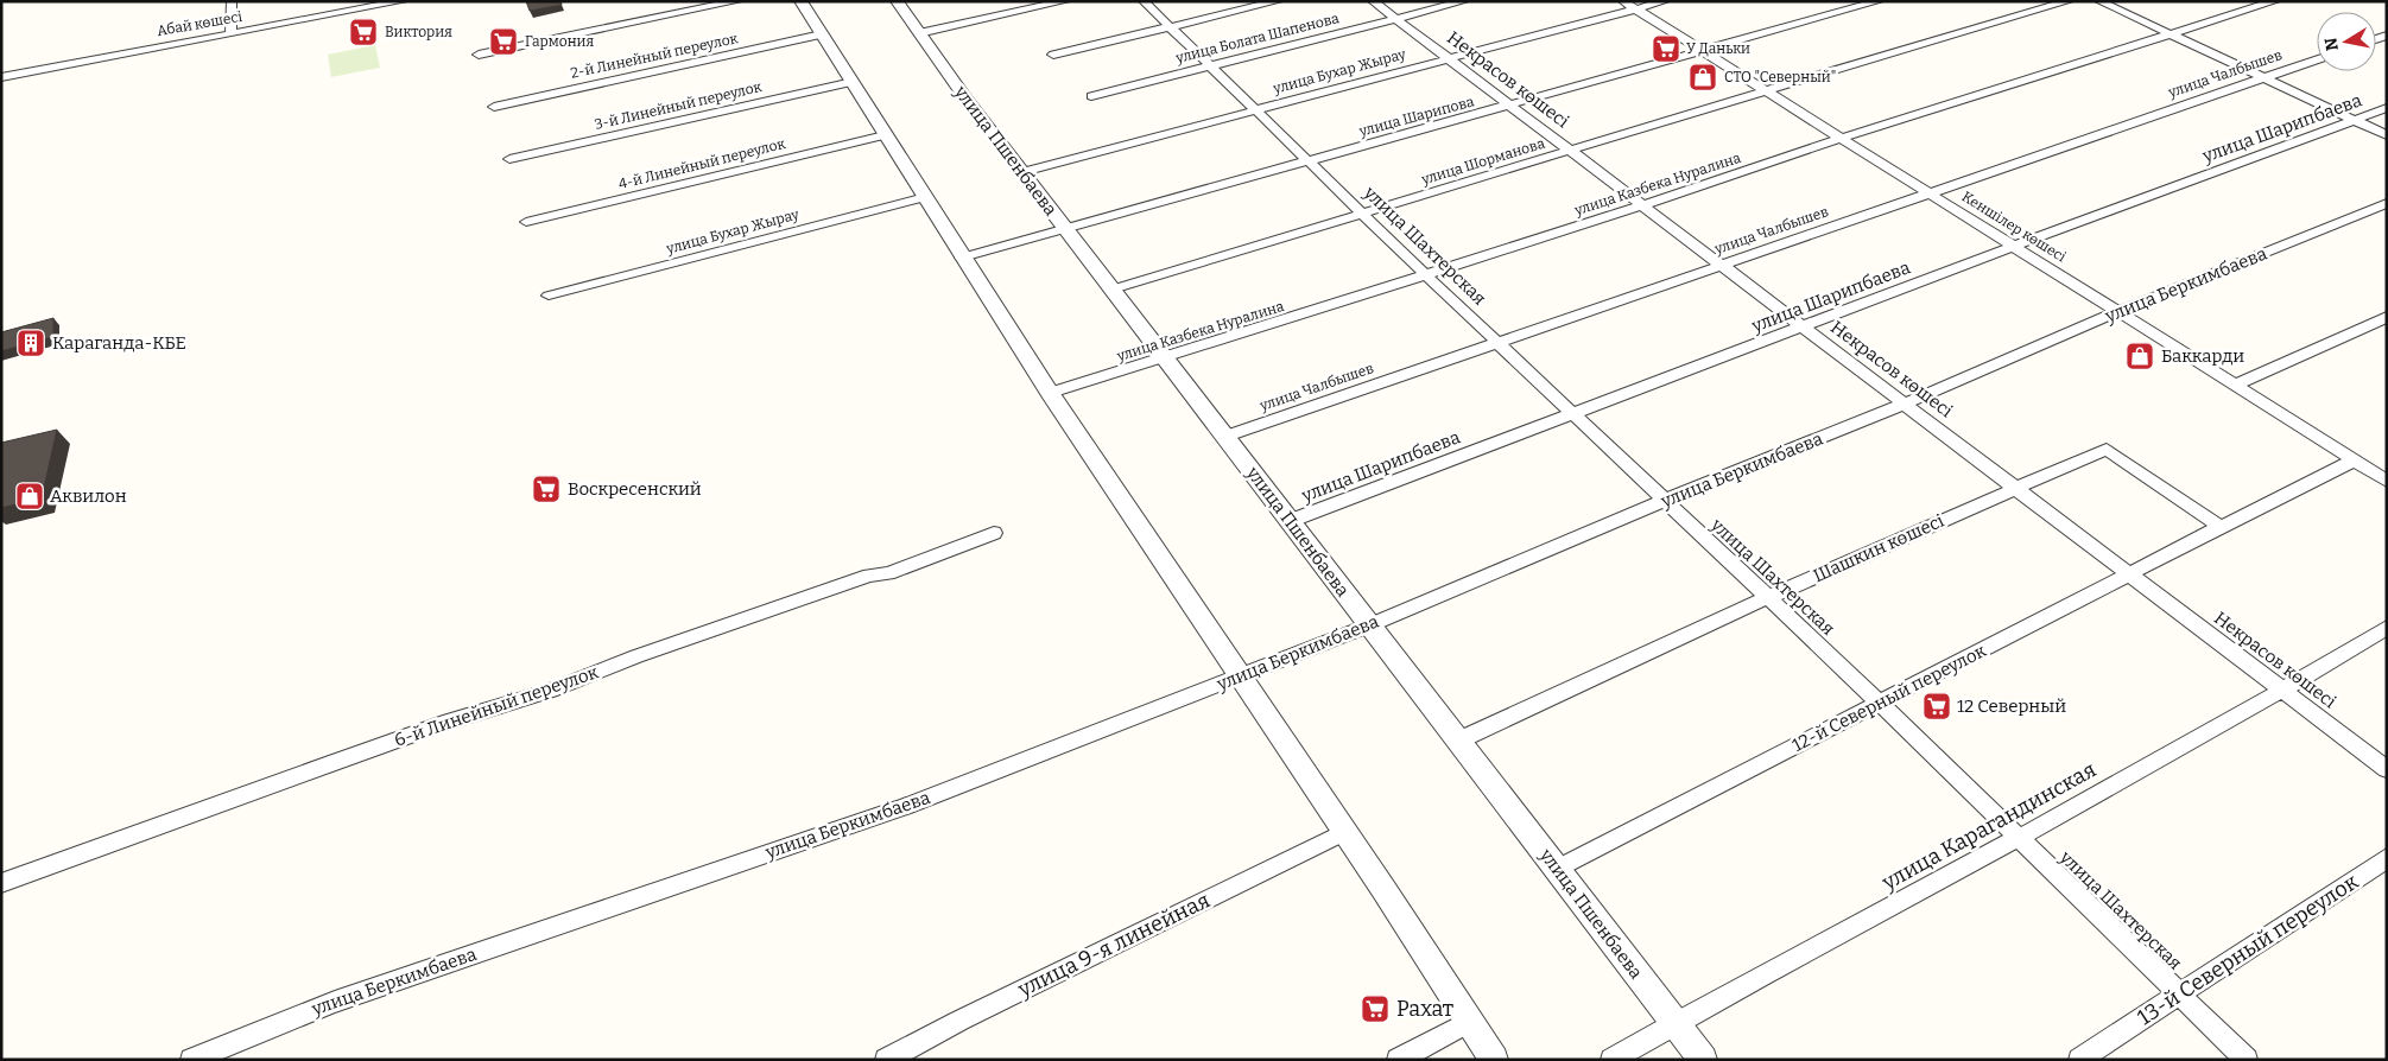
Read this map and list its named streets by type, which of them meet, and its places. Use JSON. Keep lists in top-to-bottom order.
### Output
{
  "streets": {
    "street": [
      "Абай көшесі",
      "улица Болата Шапенова",
      "2-й Линейный переулок",
      "улица Бухар Жырау",
      "улица Чалбышев",
      "Некрасов көшесі",
      "3-й Линейный переулок",
      "улица Шарипова",
      "улица Шарипбаева",
      "улица Пшенбаева",
      "улица Шорманова",
      "4-й Линейный переулок",
      "улица Казбека Нуралина",
      "Кеншілер көшесі",
      "улица Шахтерская",
      "улица Беркимбаева",
      "Шашкин көшесі",
      "12-й Северный переулок",
      "6-й Линейный переулок",
      "улица Карагандинская",
      "улица 9-я линейная",
      "13-й Северный переулок"
    ]
  },
  "crossings": [
    ["улица Болата Шапенова", "Некрасов көшесі"],
    ["улица Болата Шапенова", "улица Шахтерская"],
    ["улица Бухар Жырау", "Некрасов көшесі"],
    ["улица Бухар Жырау", "улица Пшенбаева"],
    ["улица Бухар Жырау", "Кеншілер көшесі"],
    ["улица Бухар Жырау", "улица Шахтерская"],
    ["улица Чалбышев", "Некрасов көшесі"],
    ["улица Чалбышев", "улица Пшенбаева"],
    ["улица Чалбышев", "Кеншілер көшесі"],
    ["улица Чалбышев", "улица Шахтерская"],
    ["Некрасов көшесі", "улица Шарипова"],
    ["Некрасов көшесі", "улица Шарипбаева"],
    ["Некрасов көшесі", "улица Шорманова"],
    ["Некрасов көшесі", "улица Казбека Нуралина"],
    ["Некрасов көшесі", "улица Беркимбаева"],
    ["Некрасов көшесі", "Шашкин көшесі"],
    ["Некрасов көшесі", "12-й Северный переулок"],
    ["Некрасов көшесі", "улица Карагандинская"],
    ["улица Шарипова", "улица Пшенбаева"],
    ["улица Шарипова", "Кеншілер көшесі"],
    ["улица Шарипова", "улица Шахтерская"],
    ["улица Шарипбаева", "улица Пшенбаева"],
    ["улица Шарипбаева", "Кеншілер көшесі"],
    ["улица Шарипбаева", "улица Шахтерская"],
    ["улица Пшенбаева", "улица Шорманова"],
    ["улица Пшенбаева", "улица Казбека Нуралина"],
    ["улица Пшенбаева", "улица Беркимбаева"],
    ["улица Пшенбаева", "Шашкин көшесі"],
    ["улица Пшенбаева", "12-й Северный переулок"],
    ["улица Пшенбаева", "улица Карагандинская"],
    ["улица Шорманова", "Кеншілер көшесі"],
    ["улица Шорманова", "улица Шахтерская"],
    ["улица Казбека Нуралина", "Кеншілер көшесі"],
    ["улица Казбека Нуралина", "улица Шахтерская"],
    ["Кеншілер көшесі", "улица Беркимбаева"],
    ["Кеншілер көшесі", "12-й Северный переулок"],
    ["улица Шахтерская", "улица Беркимбаева"],
    ["улица Шахтерская", "Шашкин көшесі"],
    ["улица Шахтерская", "12-й Северный переулок"],
    ["улица Шахтерская", "улица Карагандинская"],
    ["улица Шахтерская", "13-й Северный переулок"],
    ["Шашкин көшесі", "12-й Северный переулок"]
  ],
  "places": {
    "supermarket": [
      "Виктория",
      "Гармония",
      "У Даньки",
      "Воскресенский",
      "12 Северный",
      "Рахат"
    ],
    "shop": ["СТО \"Северный\"", "Баккарди", "Аквилон"],
    "building": ["Караганда-КБЕ"]
  },
  "north": "left"
}
